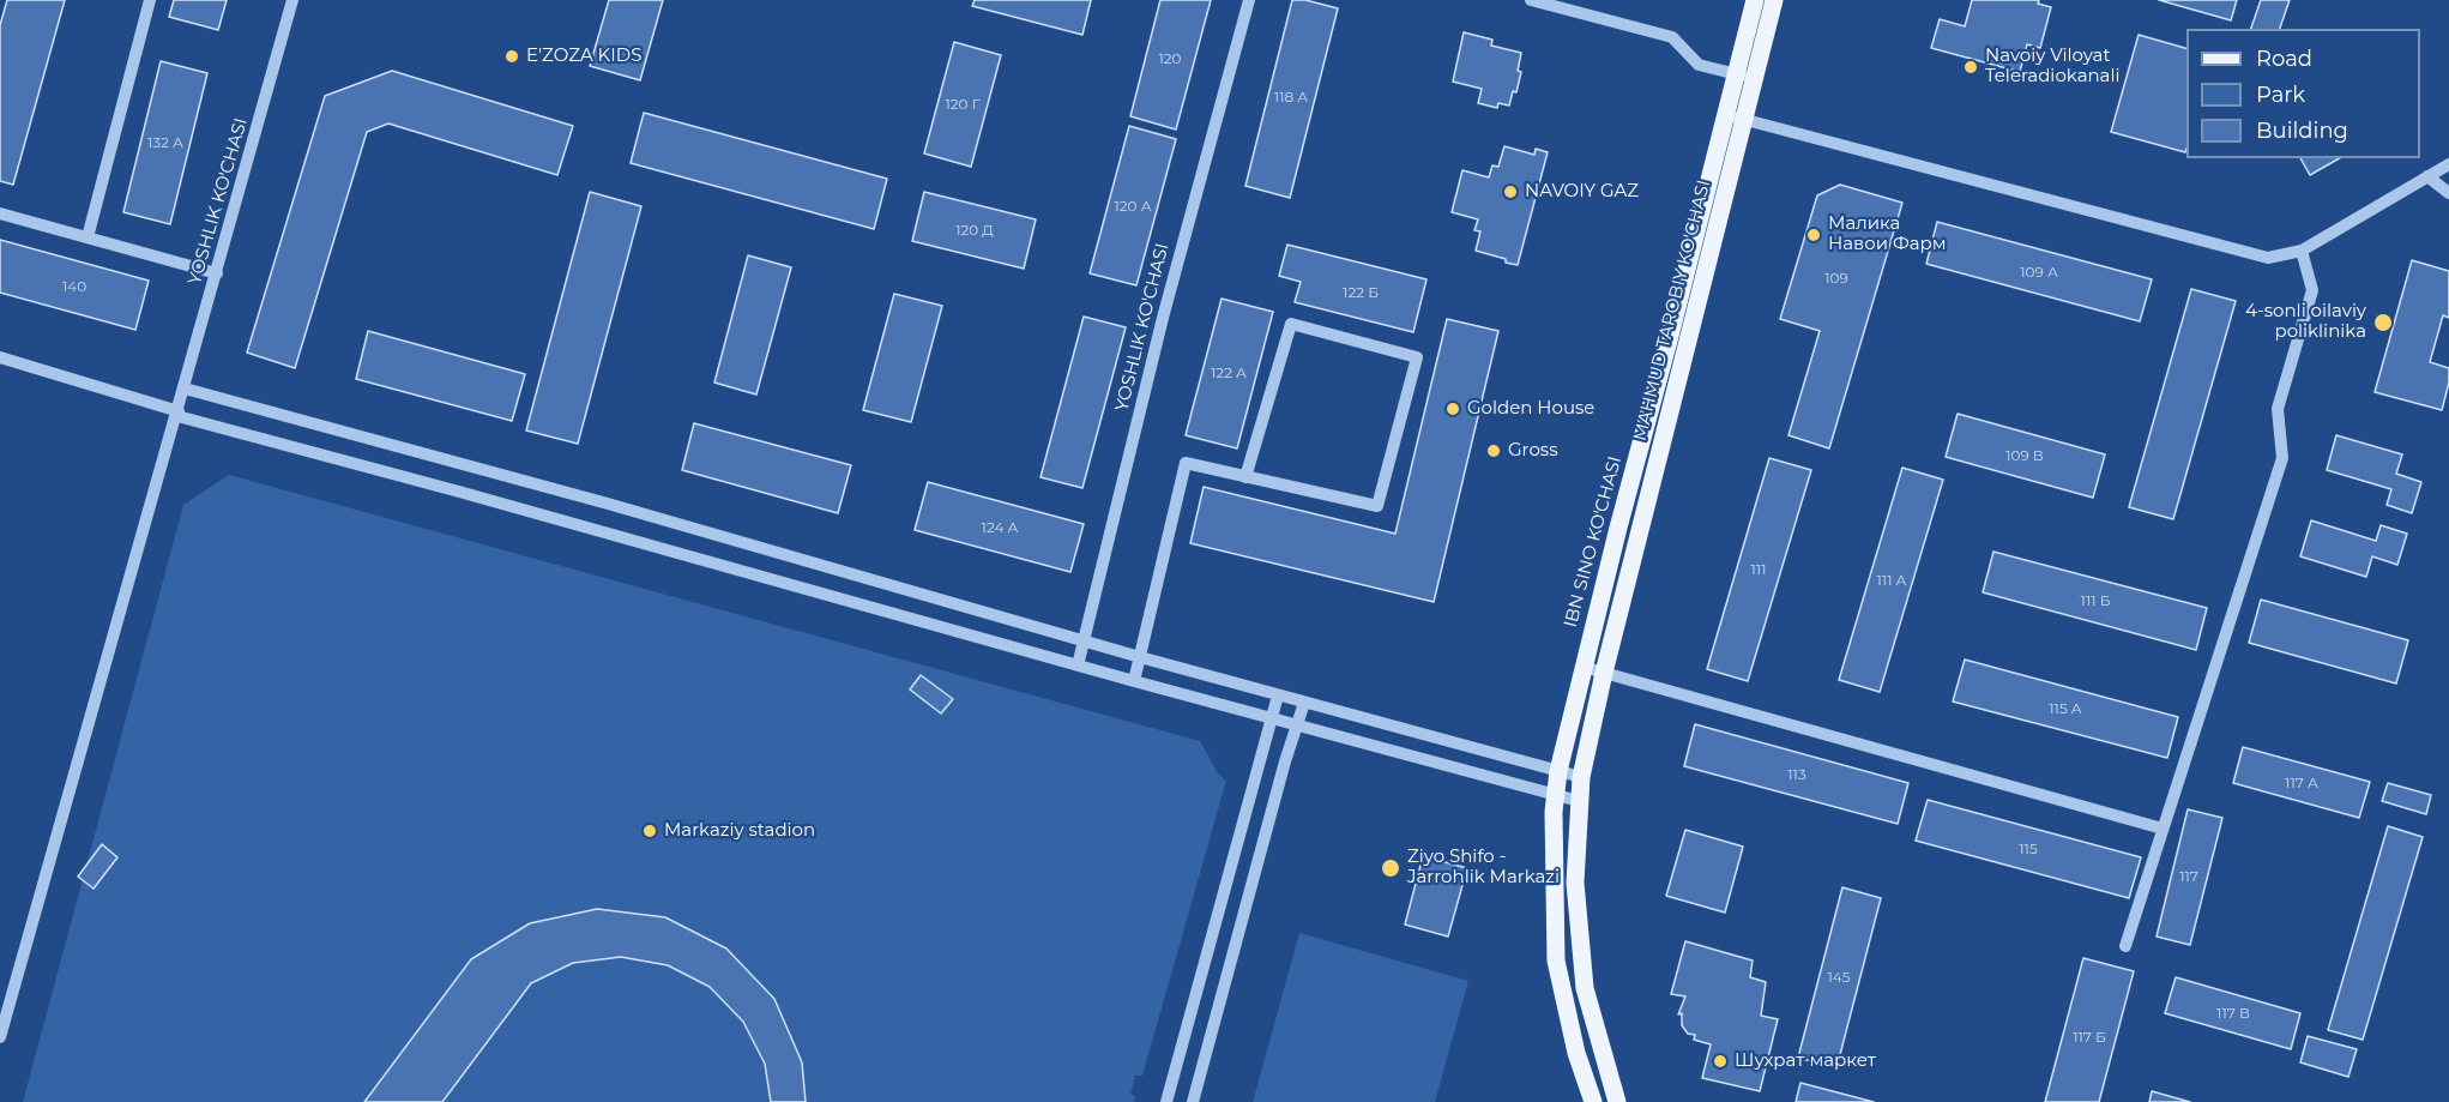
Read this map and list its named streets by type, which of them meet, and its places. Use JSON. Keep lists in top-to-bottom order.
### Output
{
  "streets": {
    "main road": ["MAHMUD TAROBIY KO'CHASI", "IBN SINO KO'CHASI"],
    "street": ["YOSHLIK KO'CHASI"]
  },
  "crossings": [
    ["MAHMUD TAROBIY KO'CHASI", "IBN SINO KO'CHASI"]
  ],
  "places": [
    "E'ZOZA KIDS",
    "Navoiy Viloyat Teleradiokanali",
    "NAVOIY GAZ",
    "Малика Навои Фарм",
    "4-sonli oilaviy poliklinika",
    "Golden House",
    "Gross",
    "Markaziy stadion",
    "Ziyo Shifo - Jarrohlik Markazi",
    "Шухрат маркет"
  ],
  "house_numbers": [
    "120",
    "118 А",
    "120 Г",
    "132 А",
    "120 А",
    "120 Д",
    "109 А",
    "109",
    "140",
    "122 Б",
    "122 А",
    "109 В",
    "124 А",
    "111",
    "111 А",
    "111 Б",
    "115 А",
    "113",
    "117 А",
    "115",
    "117",
    "145",
    "117 В",
    "117 Б"
  ],
  "legend": ["Road", "Park", "Building"]
}
